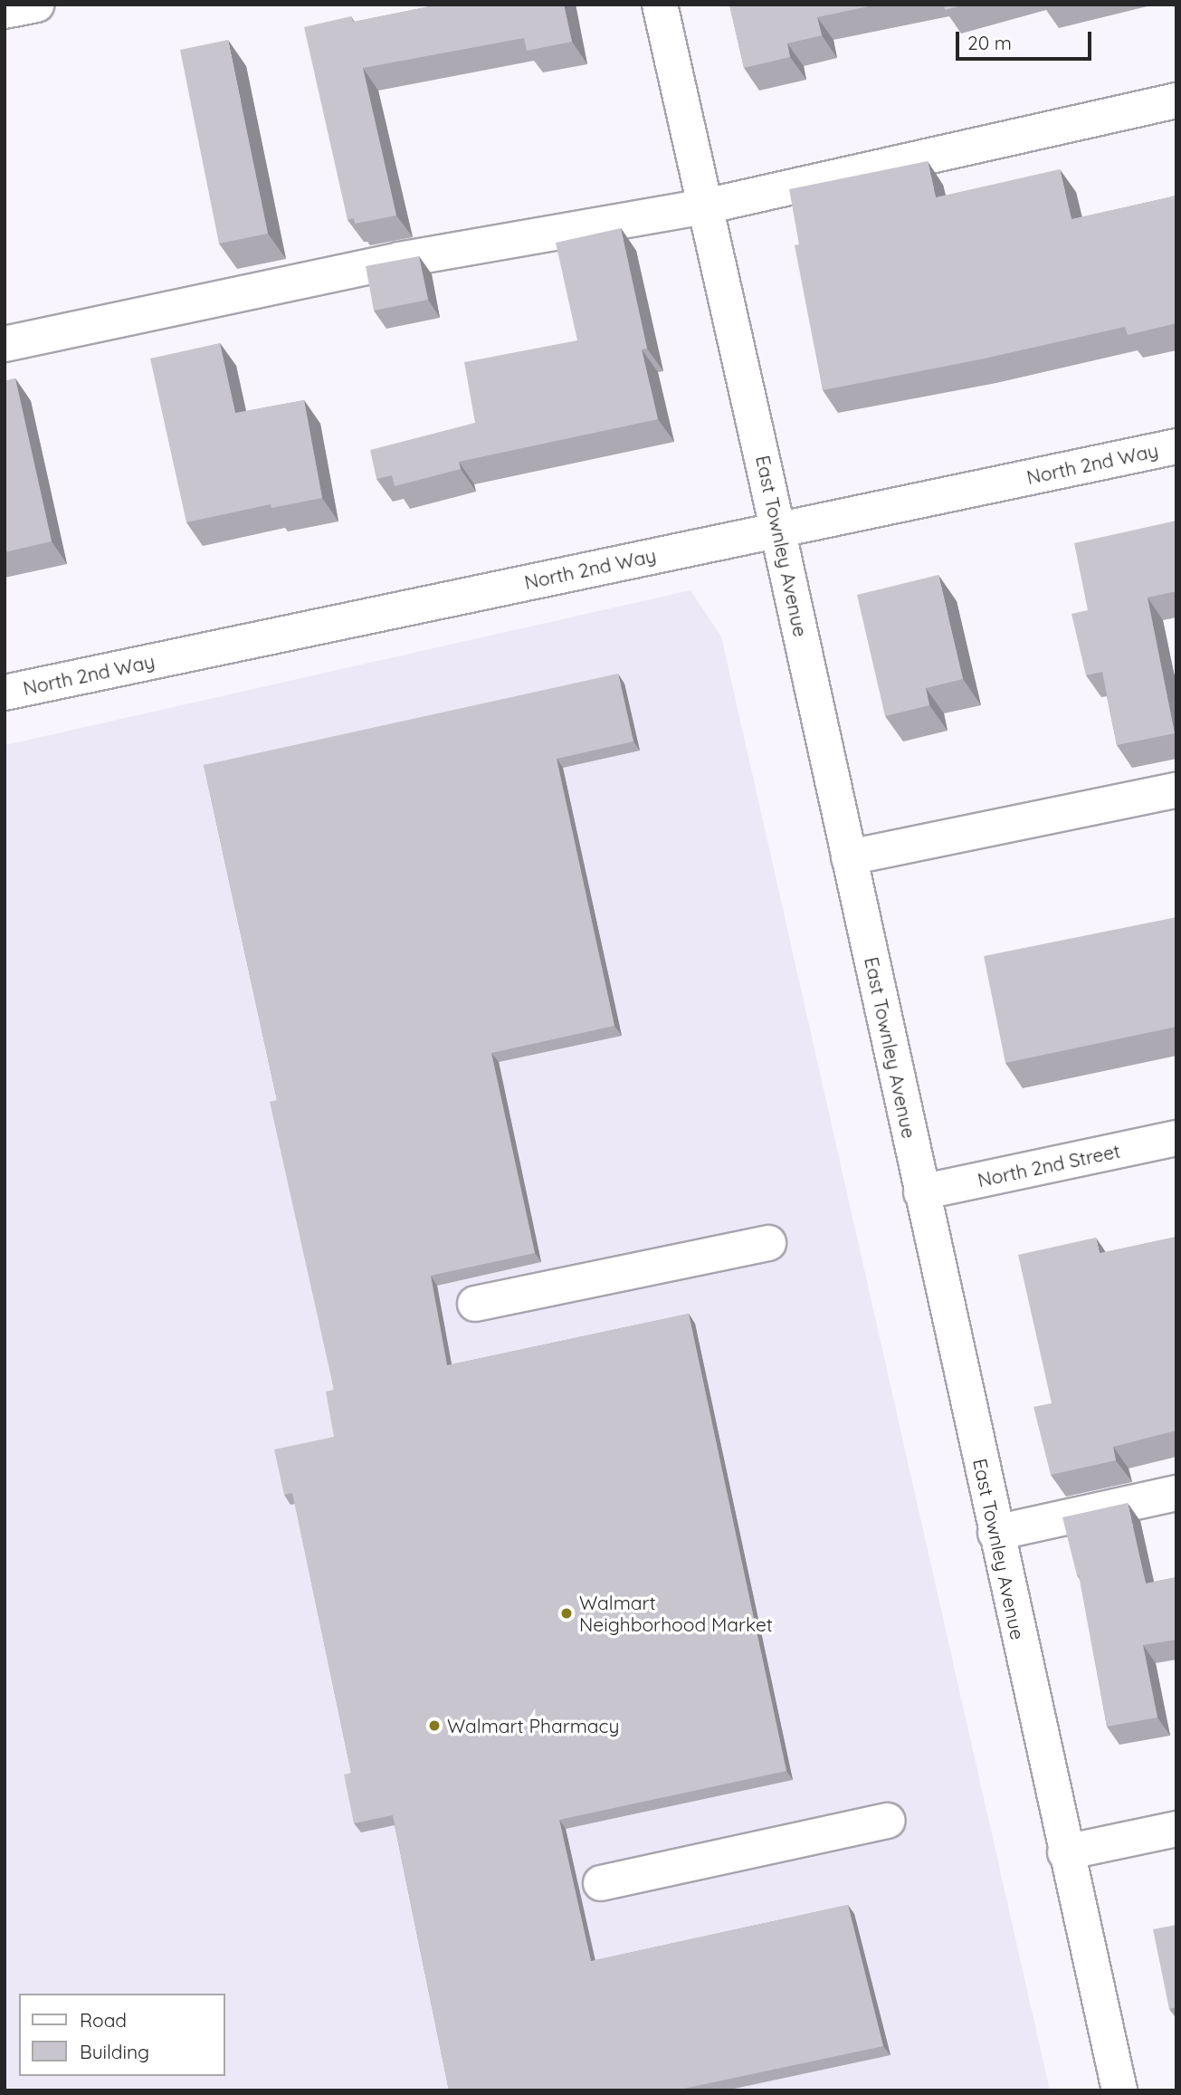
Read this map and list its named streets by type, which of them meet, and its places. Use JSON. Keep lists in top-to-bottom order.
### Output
{
  "streets": {
    "street": ["North 2nd Way", "East Townley Avenue", "North 2nd Street"]
  },
  "crossings": [
    ["North 2nd Way", "East Townley Avenue"],
    ["East Townley Avenue", "North 2nd Street"]
  ],
  "places": ["Walmart Neighborhood Market", "Walmart Pharmacy"],
  "legend": ["Road", "Building"],
  "scale_bar": "20 m"
}
